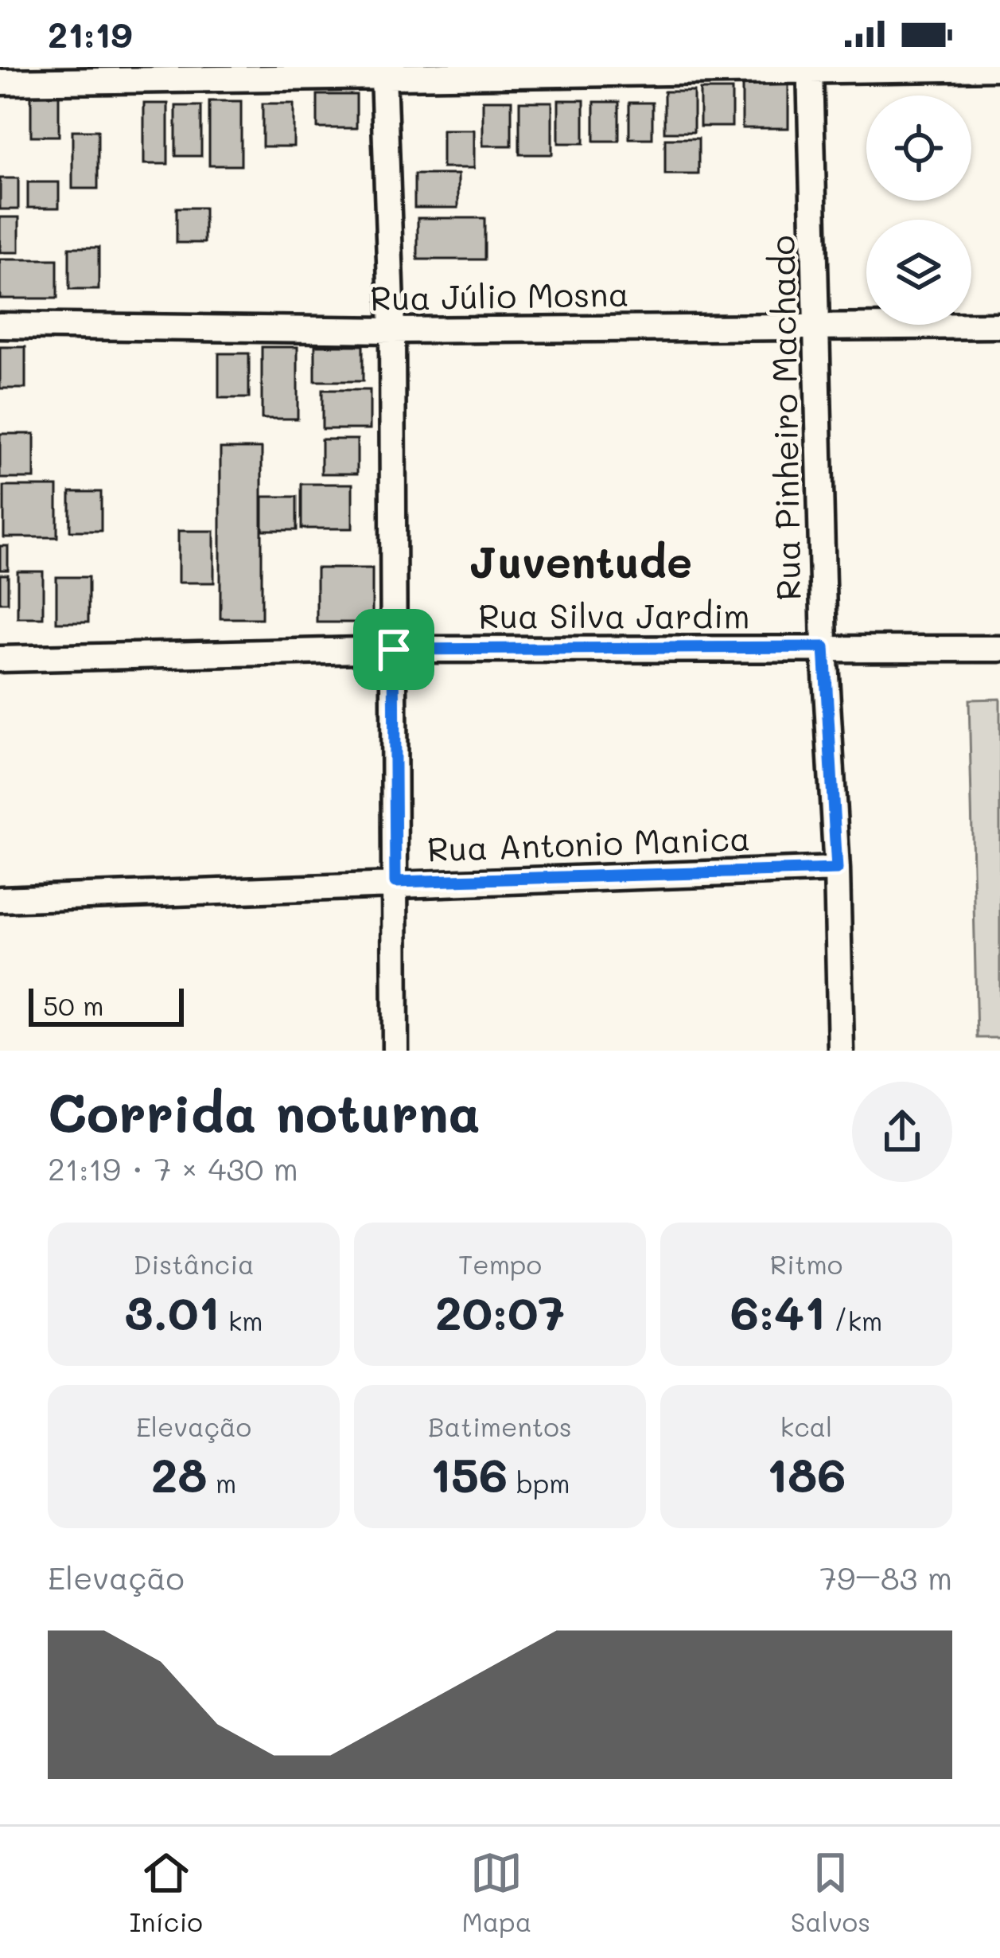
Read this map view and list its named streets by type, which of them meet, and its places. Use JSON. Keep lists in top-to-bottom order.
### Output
{
  "streets": {
    "street": [
      "Rua Júlio Mosna",
      "Rua Pinheiro Machado",
      "Rua Silva Jardim",
      "Rua Antonio Manica"
    ]
  },
  "crossings": [
    ["Rua Júlio Mosna", "Rua Pinheiro Machado"],
    ["Rua Pinheiro Machado", "Rua Silva Jardim"],
    ["Rua Pinheiro Machado", "Rua Antonio Manica"]
  ],
  "districts": ["Juventude"],
  "scale_bar": "50 m",
  "page": {
    "status": "21:19",
    "scale": "50 m",
    "heading": ["Corrida noturna", "21:19 · 7 × 430 m"],
    "stats": [
      ["Distância", "3.01 km"],
      ["Tempo", "20:07"],
      ["Ritmo", "6:41 /km"],
      ["Elevação", "28 m"],
      ["Batimentos", "156 bpm"],
      ["kcal", "186"]
    ],
    "chart": ["Elevação", "79–83 m"],
    "tabs": ["Início", "Mapa", "Salvos"]
  }
}
